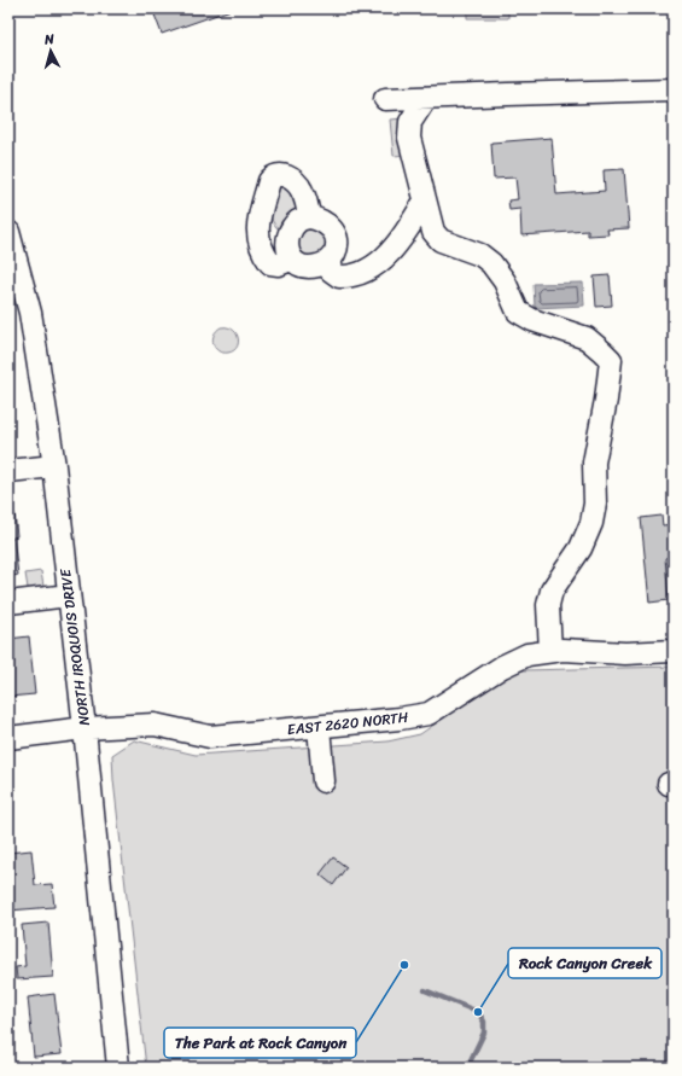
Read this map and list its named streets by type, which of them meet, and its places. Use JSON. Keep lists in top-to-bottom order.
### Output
{
  "streets": {
    "street": ["NORTH IROQUOIS DRIVE", "EAST 2620 NORTH"]
  },
  "crossings": [
    ["NORTH IROQUOIS DRIVE", "EAST 2620 NORTH"]
  ],
  "places": ["The Park at Rock Canyon", "Rock Canyon Creek"],
  "north": "top"
}
